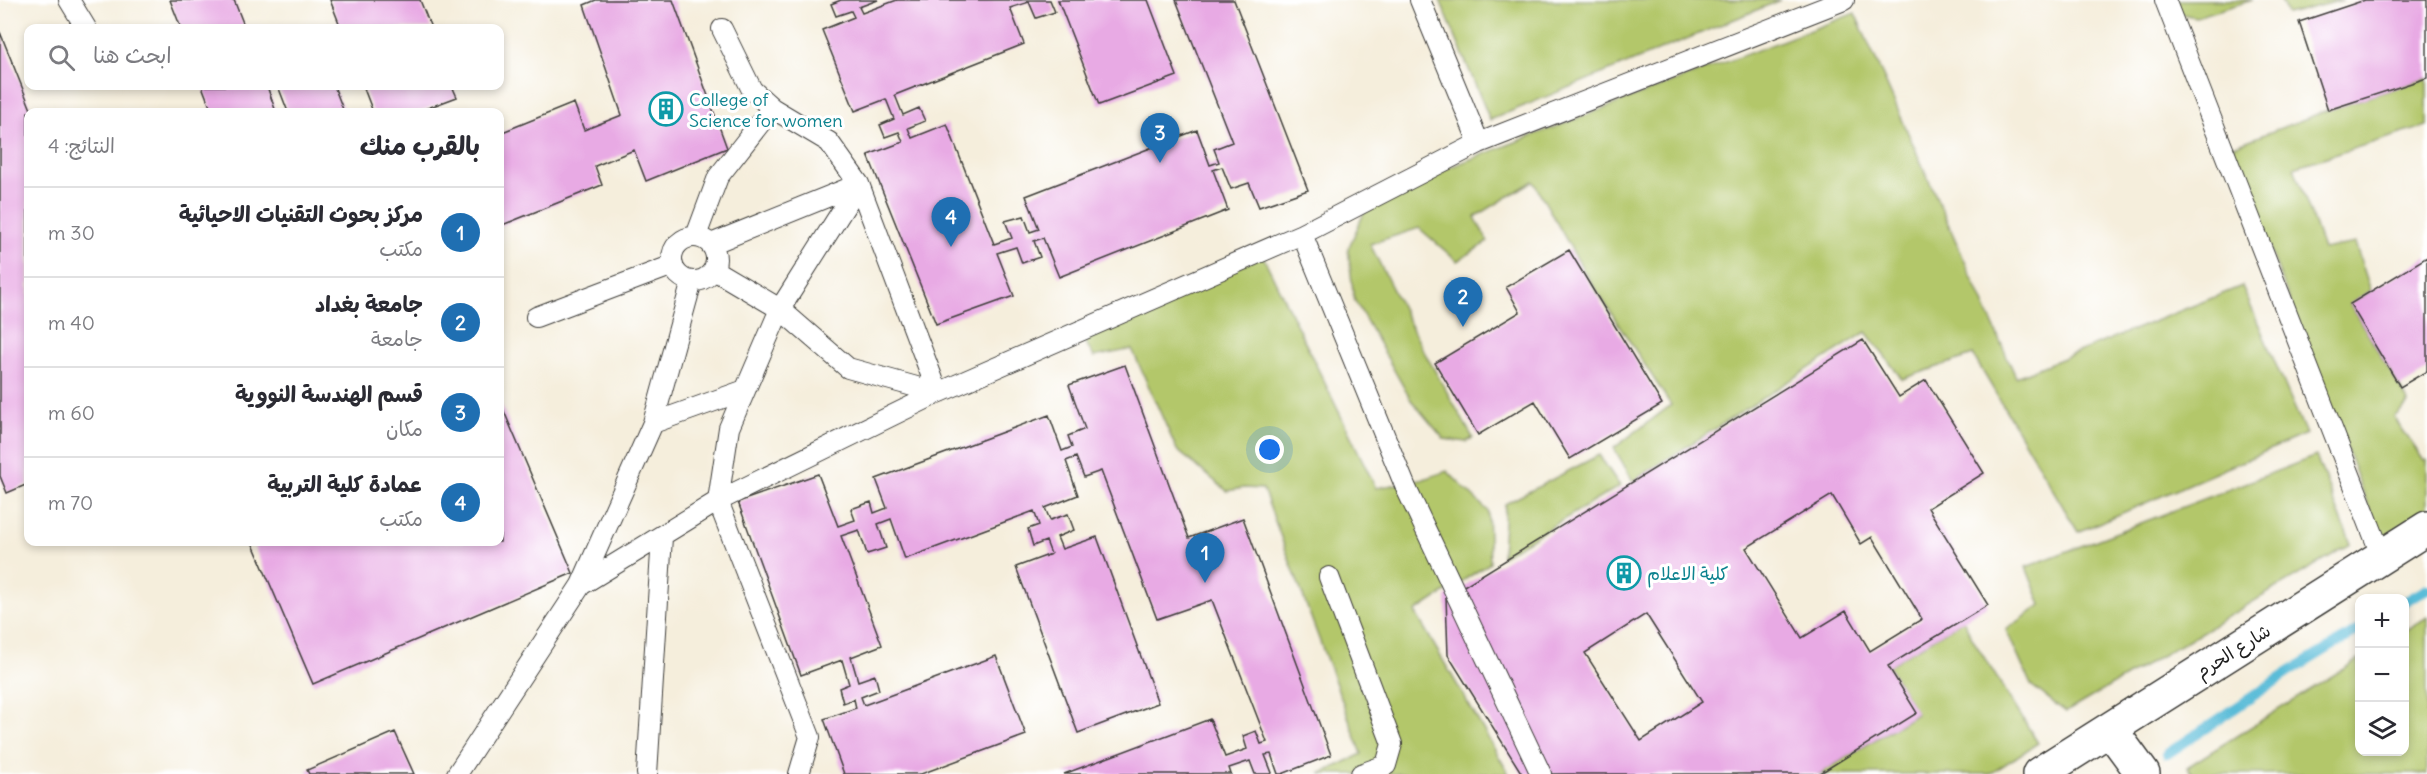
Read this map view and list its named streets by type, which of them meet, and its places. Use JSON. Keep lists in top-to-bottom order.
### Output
{
  "streets": {
    "street": ["شارع الحرم"]
  },
  "places": {
    "building": ["College of Science for women", "كلية الاعلام"]
  },
  "page": {
    "search": "ابحث هنا",
    "heading": ["بالقرب منك", "النتائج: 4"],
    "pins": [
      "3",
      "4",
      "2",
      "1"
    ],
    "list": [
      {
        "mark": "1",
        "name": "مركز بحوث التقنيات الاحيائية",
        "note": "مكتب",
        "value": "30 m"
      },
      {
        "mark": "2",
        "name": "جامعة بغداد",
        "note": "جامعة",
        "value": "40 m"
      },
      {
        "mark": "3",
        "name": "قسم الهندسة النووية",
        "note": "مكان",
        "value": "60 m"
      },
      {
        "mark": "4",
        "name": "عمادة كلية التربية",
        "note": "مكتب",
        "value": "70 m"
      }
    ],
    "map_buttons": ["+", "−"]
  }
}
